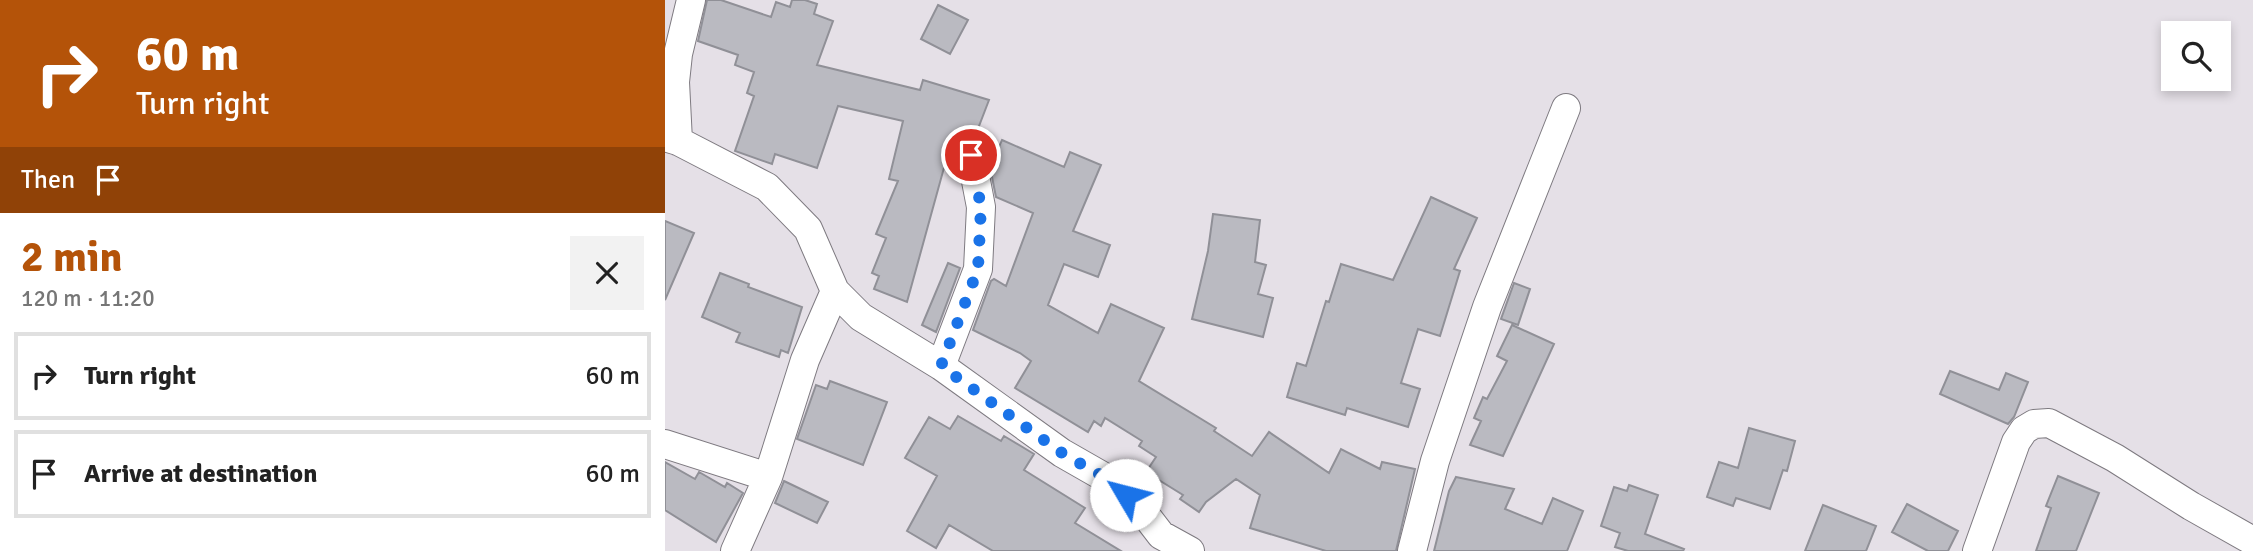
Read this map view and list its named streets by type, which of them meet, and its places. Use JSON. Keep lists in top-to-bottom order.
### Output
{
  "page": {
    "turn": ["60 m", "Turn right"],
    "then": "Then",
    "heading": ["2 min", "120 m · 11:20"],
    "list": [
      {
        "name": "Turn right",
        "value": "60 m"
      },
      {
        "name": "Arrive at destination",
        "value": "60 m"
      }
    ]
  }
}
